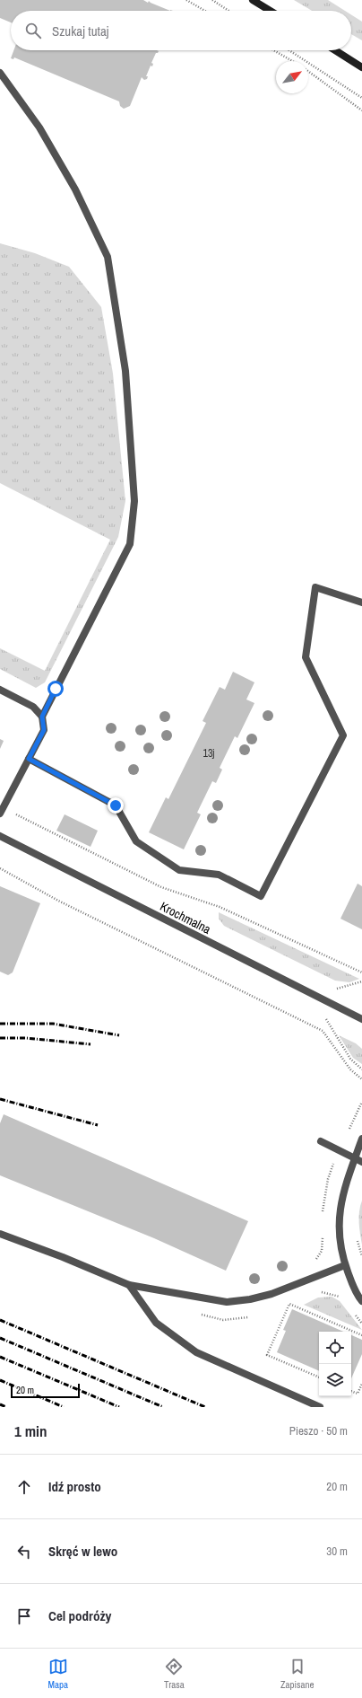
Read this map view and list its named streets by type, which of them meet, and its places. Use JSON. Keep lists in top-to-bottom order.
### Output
{
  "streets": {
    "street": ["Krochmalna"]
  },
  "house_numbers": ["13j"],
  "scale_bar": "20 m",
  "north": "top right",
  "page": {
    "search": "Szukaj tutaj",
    "scale": "20 m",
    "heading": ["1 min", "Pieszo · 50 m"],
    "list": [
      ["Idź prosto", "20 m"],
      ["Skręć w lewo", "30 m"],
      "Cel podróży"
    ],
    "nav": ["Mapa", "Trasa", "Zapisane"]
  }
}
